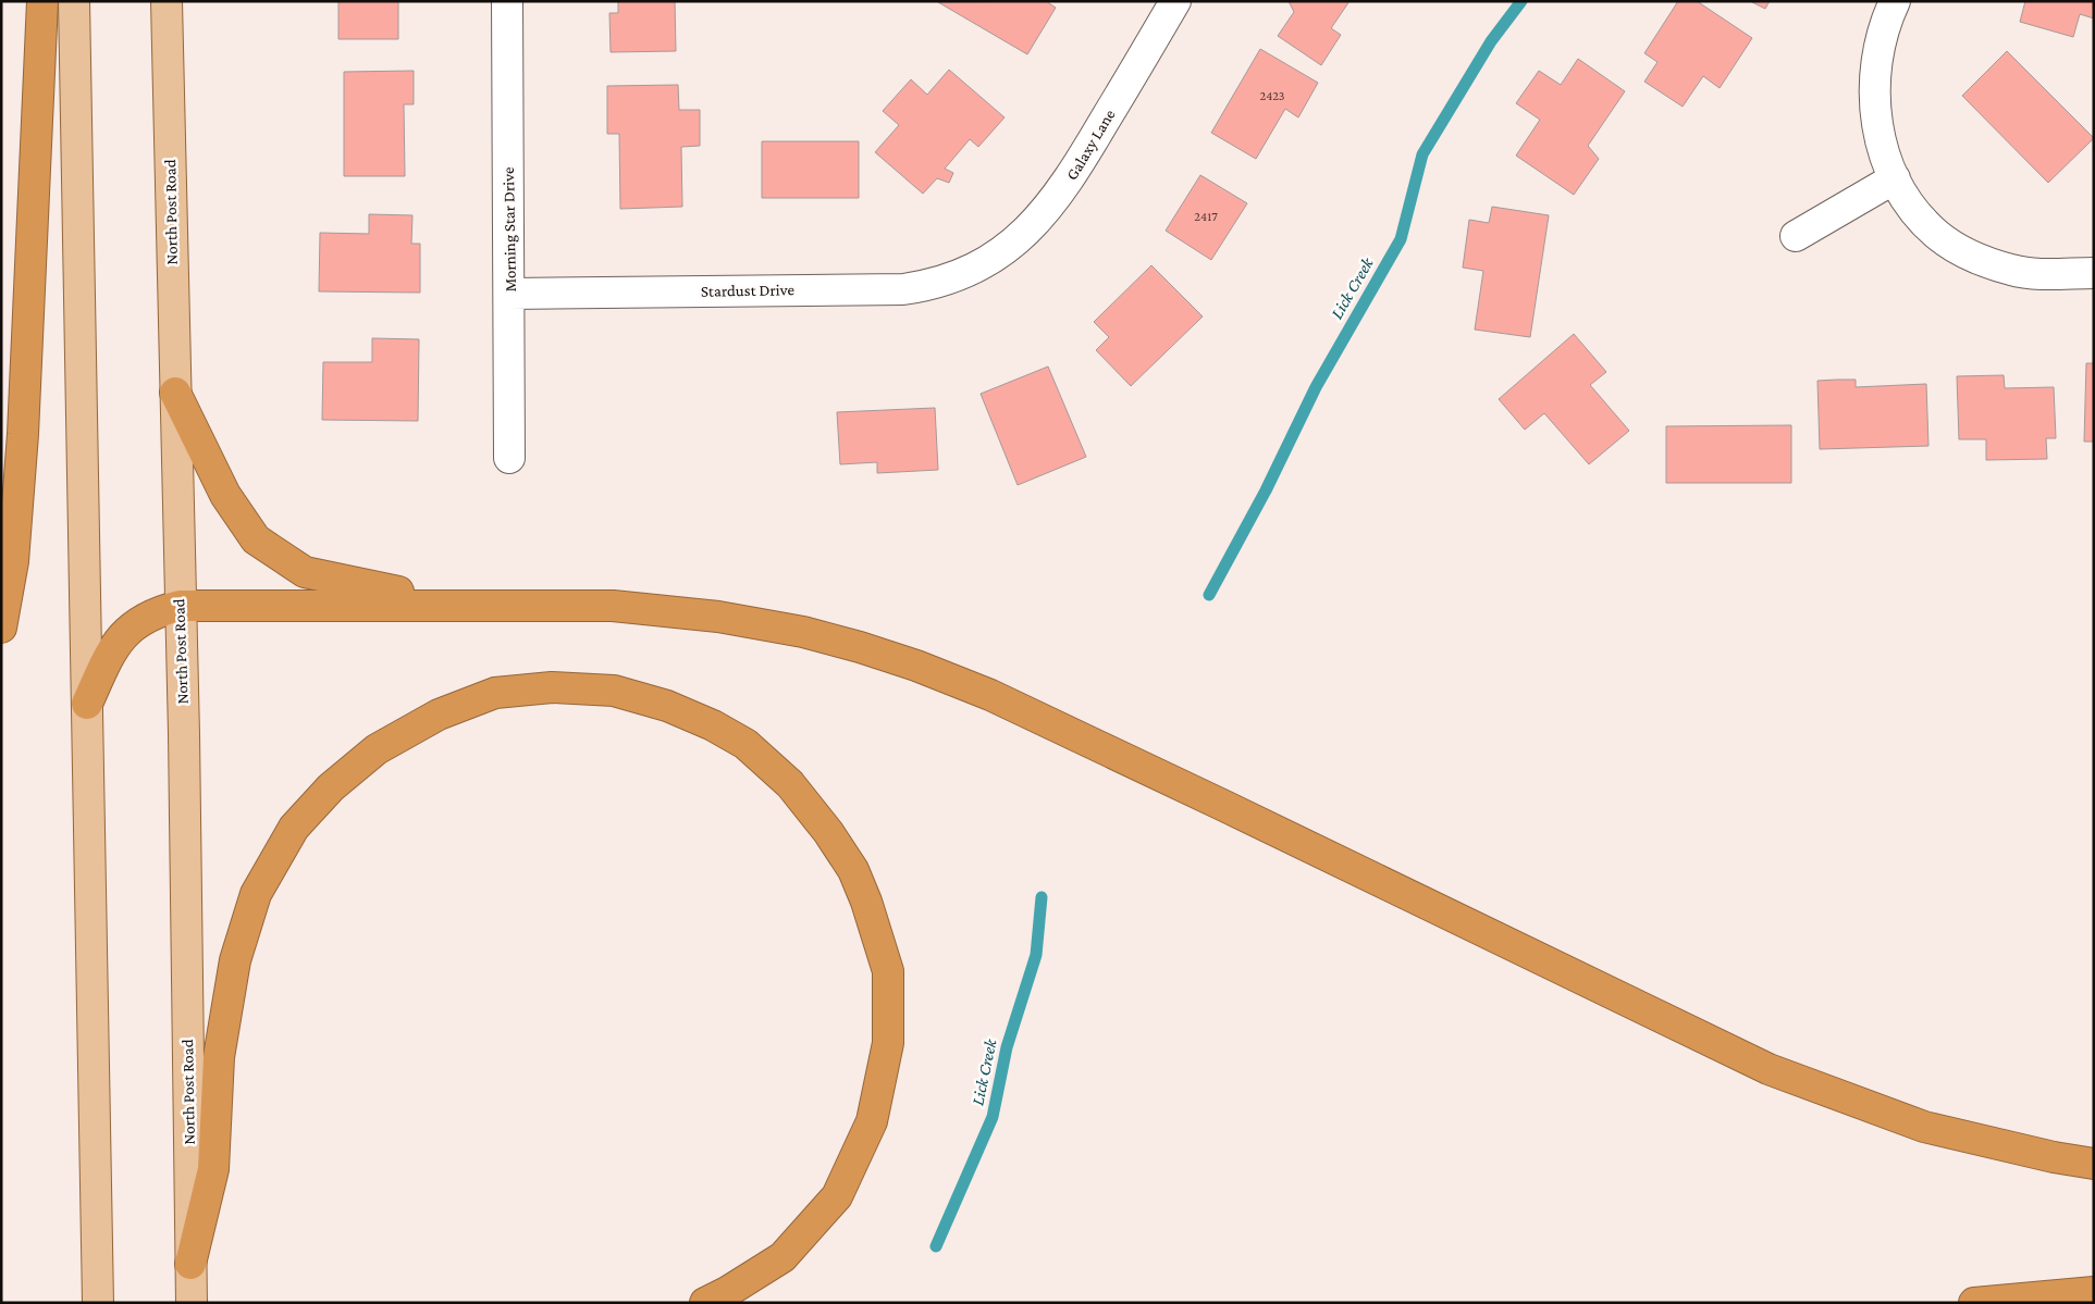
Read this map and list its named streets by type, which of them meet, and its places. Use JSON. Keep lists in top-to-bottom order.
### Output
{
  "streets": {
    "main road": ["North Post Road"],
    "street": ["Galaxy Lane", "Morning Star Drive", "Stardust Drive"]
  },
  "crossings": [
    ["Galaxy Lane", "Stardust Drive"],
    ["Morning Star Drive", "Stardust Drive"]
  ],
  "water": ["Lick Creek"],
  "house_numbers": ["2423", "2417"]
}
